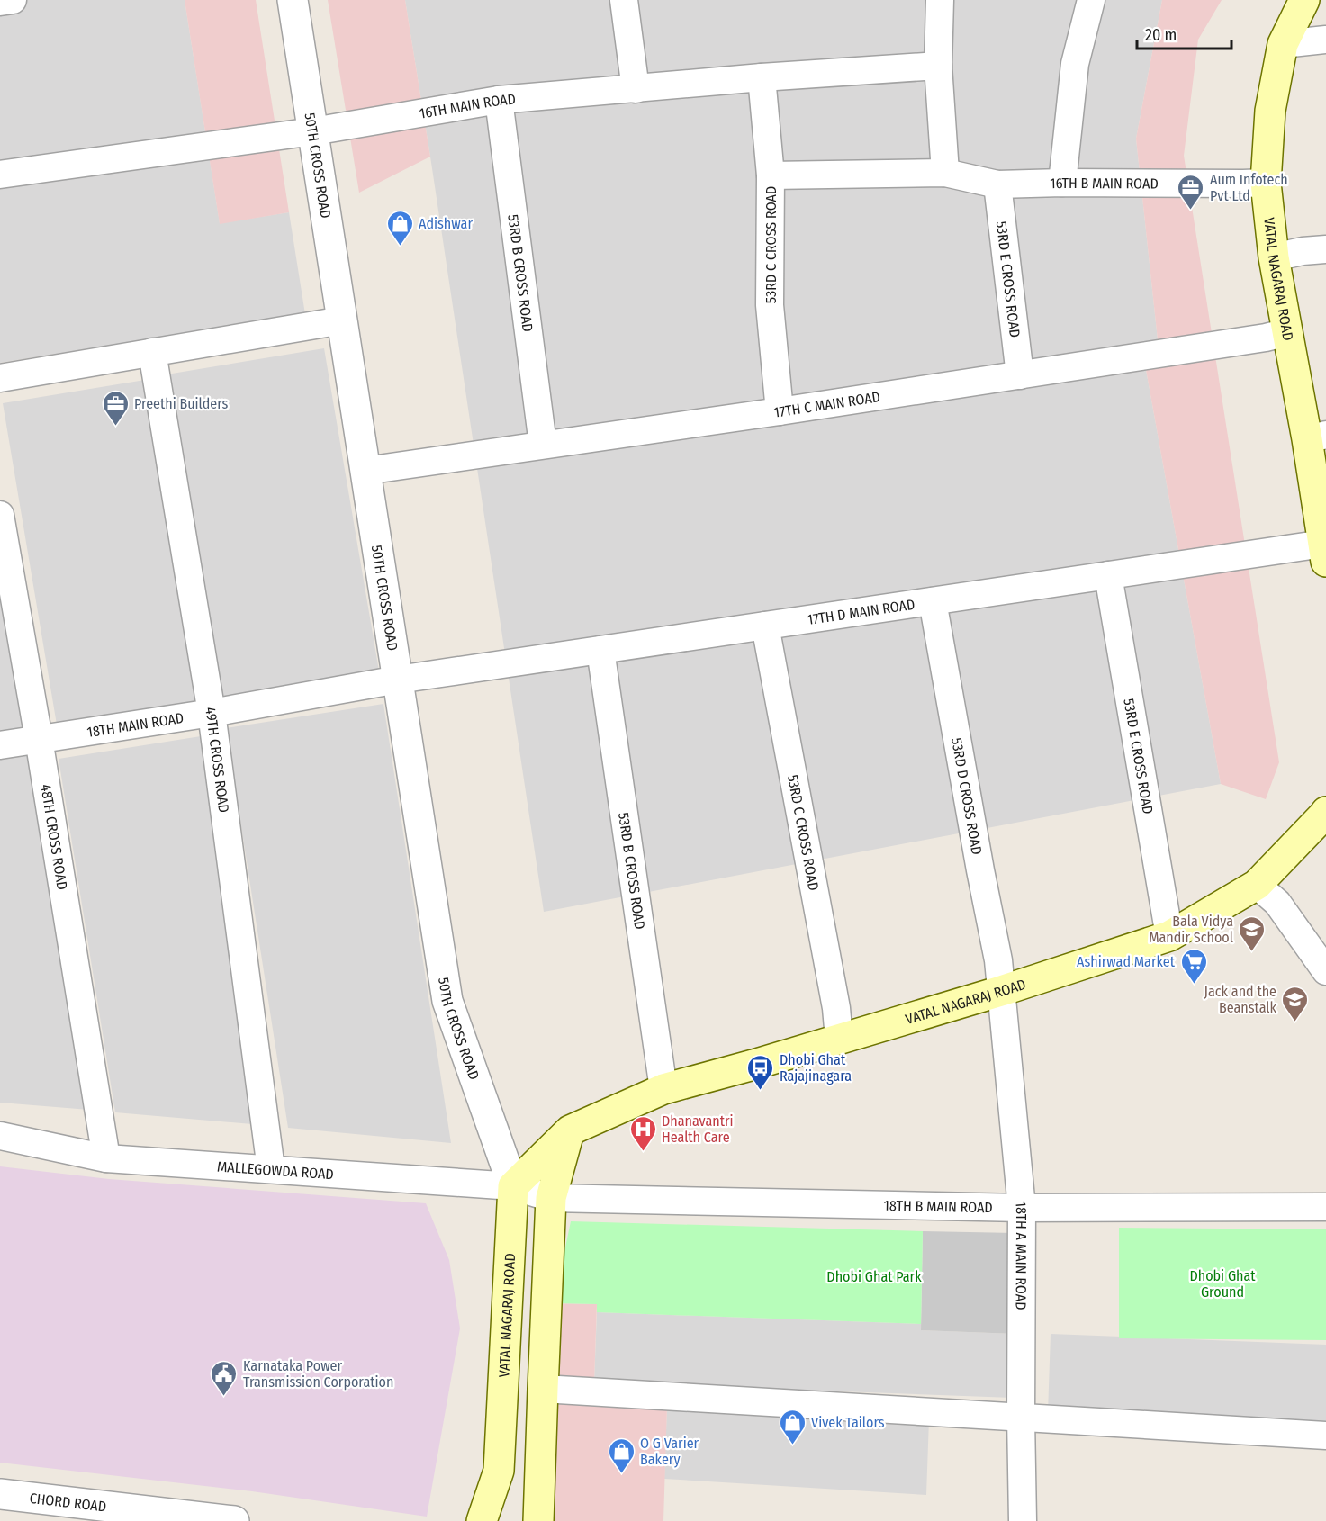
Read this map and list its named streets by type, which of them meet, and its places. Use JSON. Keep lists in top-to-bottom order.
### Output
{
  "streets": {
    "main road": ["VATAL NAGARAJ ROAD"],
    "street": [
      "16TH MAIN ROAD",
      "50TH CROSS ROAD",
      "16TH B MAIN ROAD",
      "53RD C CROSS ROAD",
      "53RD B CROSS ROAD",
      "53RD E CROSS ROAD",
      "17TH C MAIN ROAD",
      "17TH D MAIN ROAD",
      "18TH MAIN ROAD",
      "49TH CROSS ROAD",
      "53RD D CROSS ROAD",
      "48TH CROSS ROAD",
      "MALLEGOWDA ROAD",
      "18TH B MAIN ROAD",
      "18TH A MAIN ROAD",
      "CHORD ROAD"
    ]
  },
  "crossings": [
    ["16TH MAIN ROAD", "50TH CROSS ROAD"],
    ["16TH MAIN ROAD", "53RD C CROSS ROAD"],
    ["16TH MAIN ROAD", "53RD B CROSS ROAD"],
    ["50TH CROSS ROAD", "VATAL NAGARAJ ROAD"],
    ["50TH CROSS ROAD", "17TH C MAIN ROAD"],
    ["50TH CROSS ROAD", "17TH D MAIN ROAD"],
    ["50TH CROSS ROAD", "18TH MAIN ROAD"],
    ["50TH CROSS ROAD", "MALLEGOWDA ROAD"],
    ["16TH B MAIN ROAD", "53RD C CROSS ROAD"],
    ["16TH B MAIN ROAD", "VATAL NAGARAJ ROAD"],
    ["16TH B MAIN ROAD", "53RD E CROSS ROAD"],
    ["53RD C CROSS ROAD", "VATAL NAGARAJ ROAD"],
    ["53RD C CROSS ROAD", "17TH C MAIN ROAD"],
    ["53RD C CROSS ROAD", "17TH D MAIN ROAD"],
    ["53RD B CROSS ROAD", "VATAL NAGARAJ ROAD"],
    ["53RD B CROSS ROAD", "17TH C MAIN ROAD"],
    ["53RD B CROSS ROAD", "17TH D MAIN ROAD"],
    ["VATAL NAGARAJ ROAD", "53RD E CROSS ROAD"],
    ["VATAL NAGARAJ ROAD", "17TH C MAIN ROAD"],
    ["VATAL NAGARAJ ROAD", "17TH D MAIN ROAD"],
    ["VATAL NAGARAJ ROAD", "53RD D CROSS ROAD"],
    ["VATAL NAGARAJ ROAD", "MALLEGOWDA ROAD"],
    ["VATAL NAGARAJ ROAD", "18TH A MAIN ROAD"],
    ["53RD E CROSS ROAD", "17TH C MAIN ROAD"],
    ["53RD E CROSS ROAD", "17TH D MAIN ROAD"],
    ["17TH D MAIN ROAD", "18TH MAIN ROAD"],
    ["17TH D MAIN ROAD", "53RD D CROSS ROAD"],
    ["18TH MAIN ROAD", "49TH CROSS ROAD"],
    ["18TH MAIN ROAD", "48TH CROSS ROAD"],
    ["49TH CROSS ROAD", "MALLEGOWDA ROAD"],
    ["53RD D CROSS ROAD", "18TH A MAIN ROAD"],
    ["48TH CROSS ROAD", "MALLEGOWDA ROAD"],
    ["MALLEGOWDA ROAD", "18TH B MAIN ROAD"],
    ["18TH B MAIN ROAD", "18TH A MAIN ROAD"]
  ],
  "parks": ["Dhobi Ghat Ground", "Dhobi Ghat Park"],
  "places": {
    "office": ["Aum Infotech Pvt Ltd", "Preethi Builders"],
    "shop": ["Adishwar", "Vivek Tailors", "O G Varier Bakery"],
    "school or university": ["Bala Vidya Mandir School", "Jack and the Beanstalk"],
    "supermarket": ["Ashirwad Market"],
    "bus stop": ["Dhobi Ghat Rajajinagara"],
    "hospital": ["Dhanavantri Health Care"],
    "public building": ["Karnataka Power Transmission Corporation"]
  },
  "scale_bar": "20 m"
}
